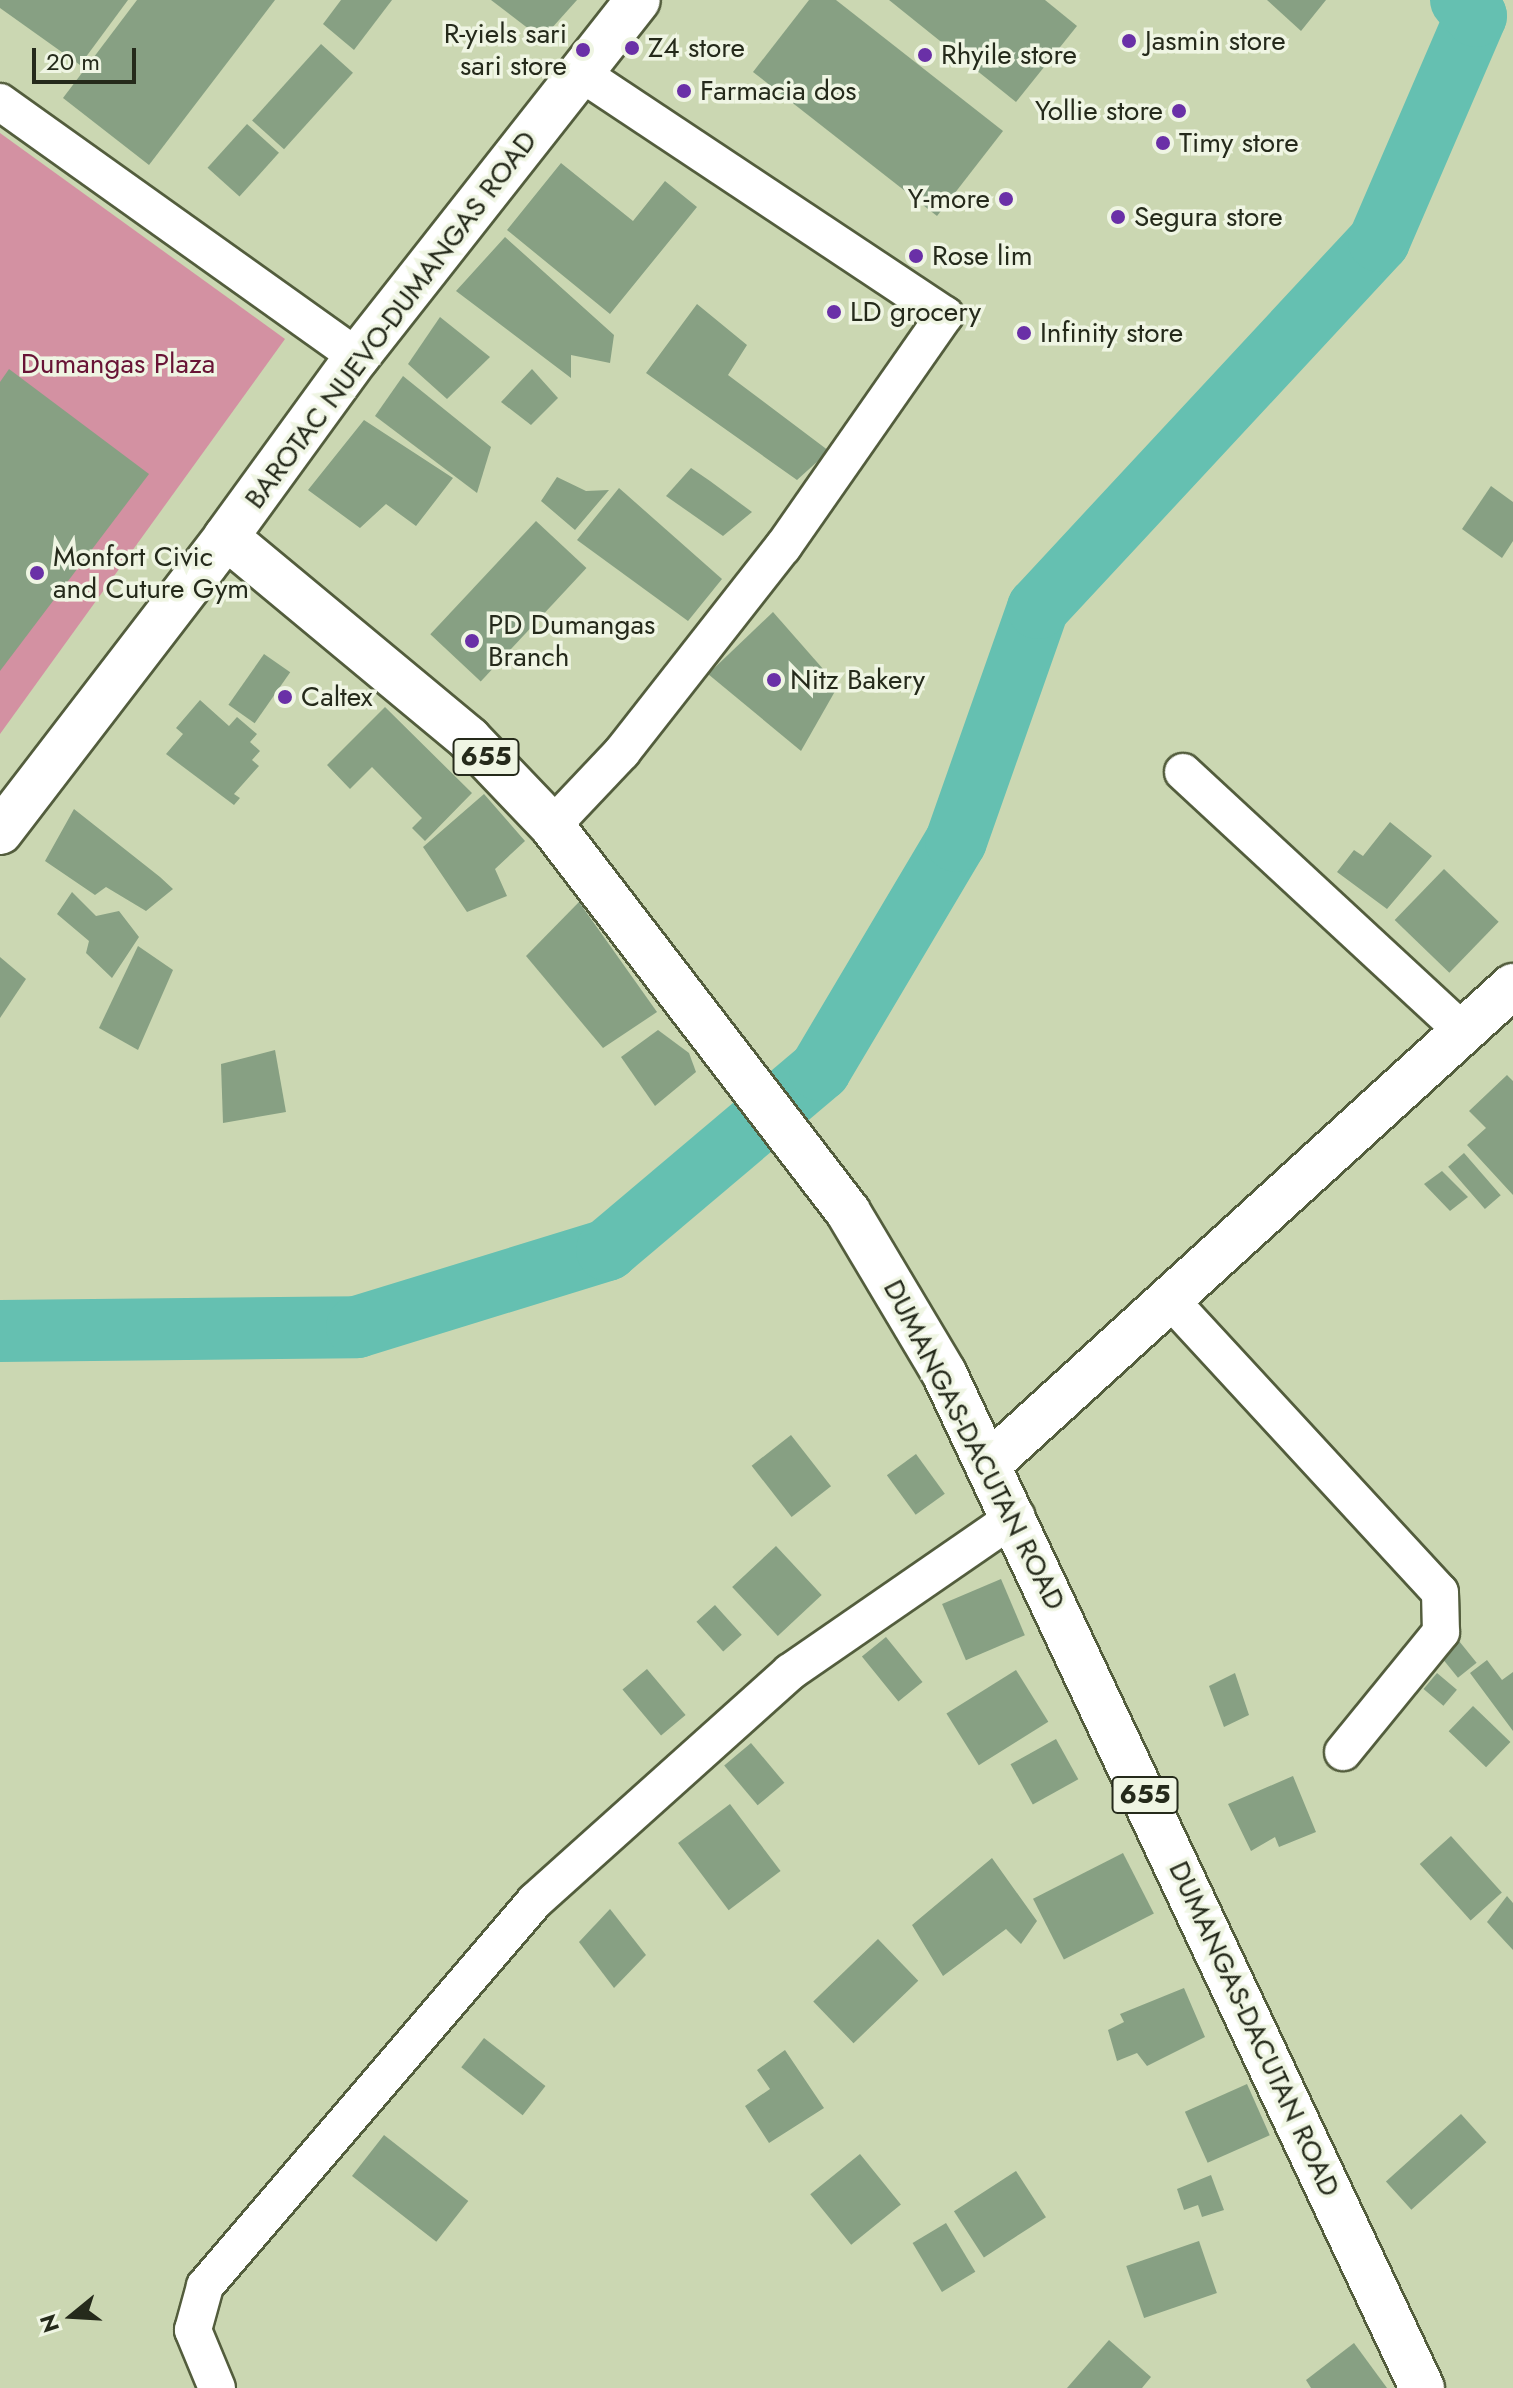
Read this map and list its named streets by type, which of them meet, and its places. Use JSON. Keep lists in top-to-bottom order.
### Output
{
  "streets": {
    "main road": ["BAROTAC NUEVO-DUMANGAS ROAD", "655", "DUMANGAS-DACUTAN ROAD"]
  },
  "crossings": [
    ["BAROTAC NUEVO-DUMANGAS ROAD", "DUMANGAS-DACUTAN ROAD"]
  ],
  "parks": ["Dumangas Plaza"],
  "places": [
    "Jasmin store",
    "Z4 store",
    "R-yiels sari sari store",
    "Rhyile store",
    "Farmacia dos",
    "Yollie store",
    "Timy store",
    "Y-more",
    "Segura store",
    "Rose lim",
    "LD grocery",
    "Infinity store",
    "Monfort Civic and Cuture Gym",
    "PD Dumangas Branch",
    "Nitz Bakery",
    "Caltex"
  ],
  "scale_bar": "20 m",
  "north": "left"
}
